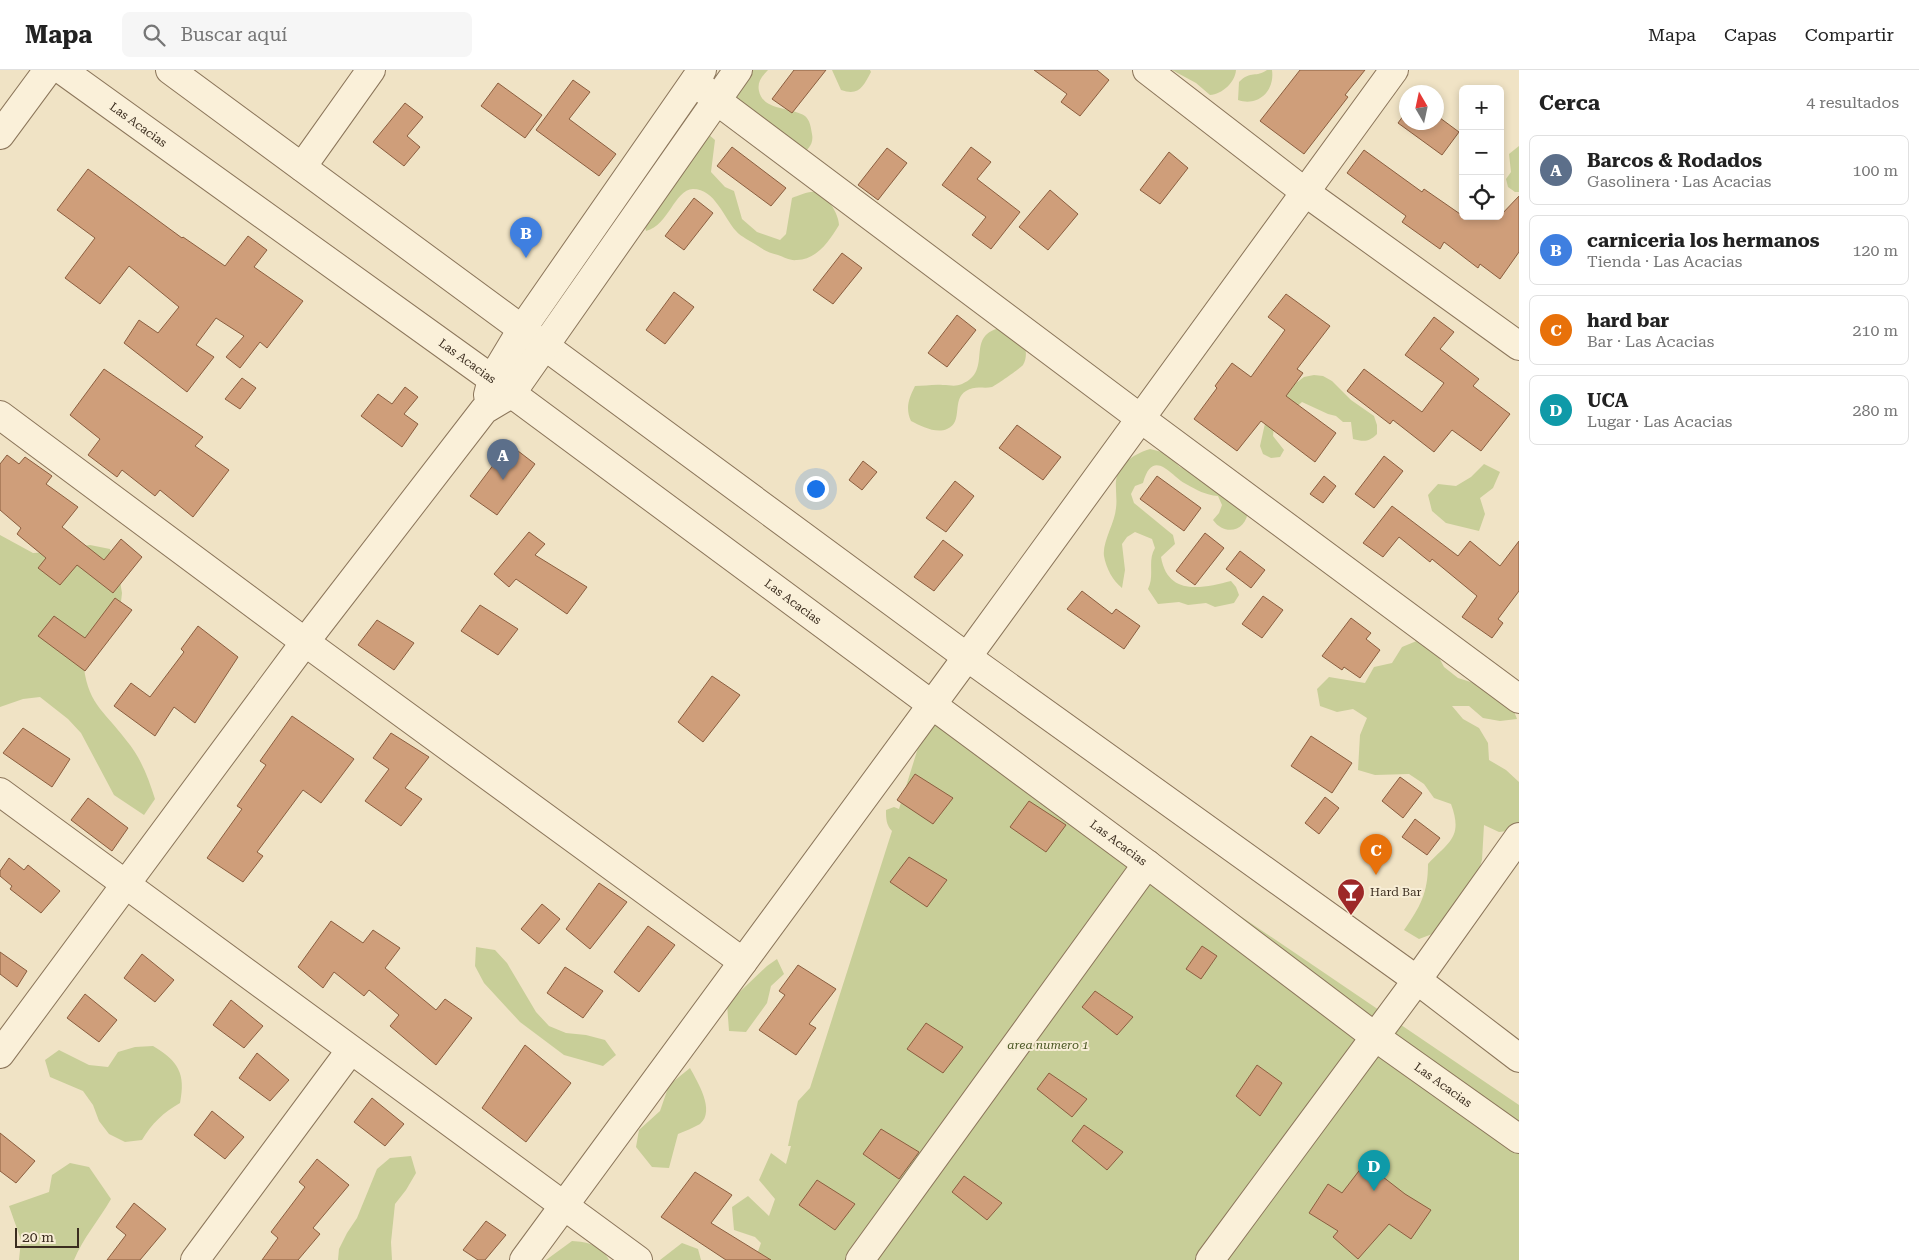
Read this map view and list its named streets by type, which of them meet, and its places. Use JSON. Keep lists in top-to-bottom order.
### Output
{
  "streets": {
    "street": ["Las Acacias"]
  },
  "parks": ["area numero 1"],
  "places": {
    "bar": ["Hard Bar"]
  },
  "scale_bar": "20 m",
  "north": "top",
  "page": {
    "header": "Mapa",
    "search": "Buscar aquí",
    "nav": ["Mapa", "Capas", "Compartir"],
    "heading": ["Cerca", "4 resultados"],
    "map_buttons": ["+", "−"],
    "list": [
      {
        "mark": "A",
        "name": "Barcos & Rodados",
        "note": "Gasolinera · Las Acacias",
        "value": "100 m"
      },
      {
        "mark": "B",
        "name": "carniceria los hermanos",
        "note": "Tienda · Las Acacias",
        "value": "120 m"
      },
      {
        "mark": "C",
        "name": "hard bar",
        "note": "Bar · Las Acacias",
        "value": "210 m"
      },
      {
        "mark": "D",
        "name": "UCA",
        "note": "Lugar · Las Acacias",
        "value": "280 m"
      }
    ],
    "pins": [
      "B",
      "A",
      "C",
      "D"
    ],
    "scale": "20 m"
  }
}
